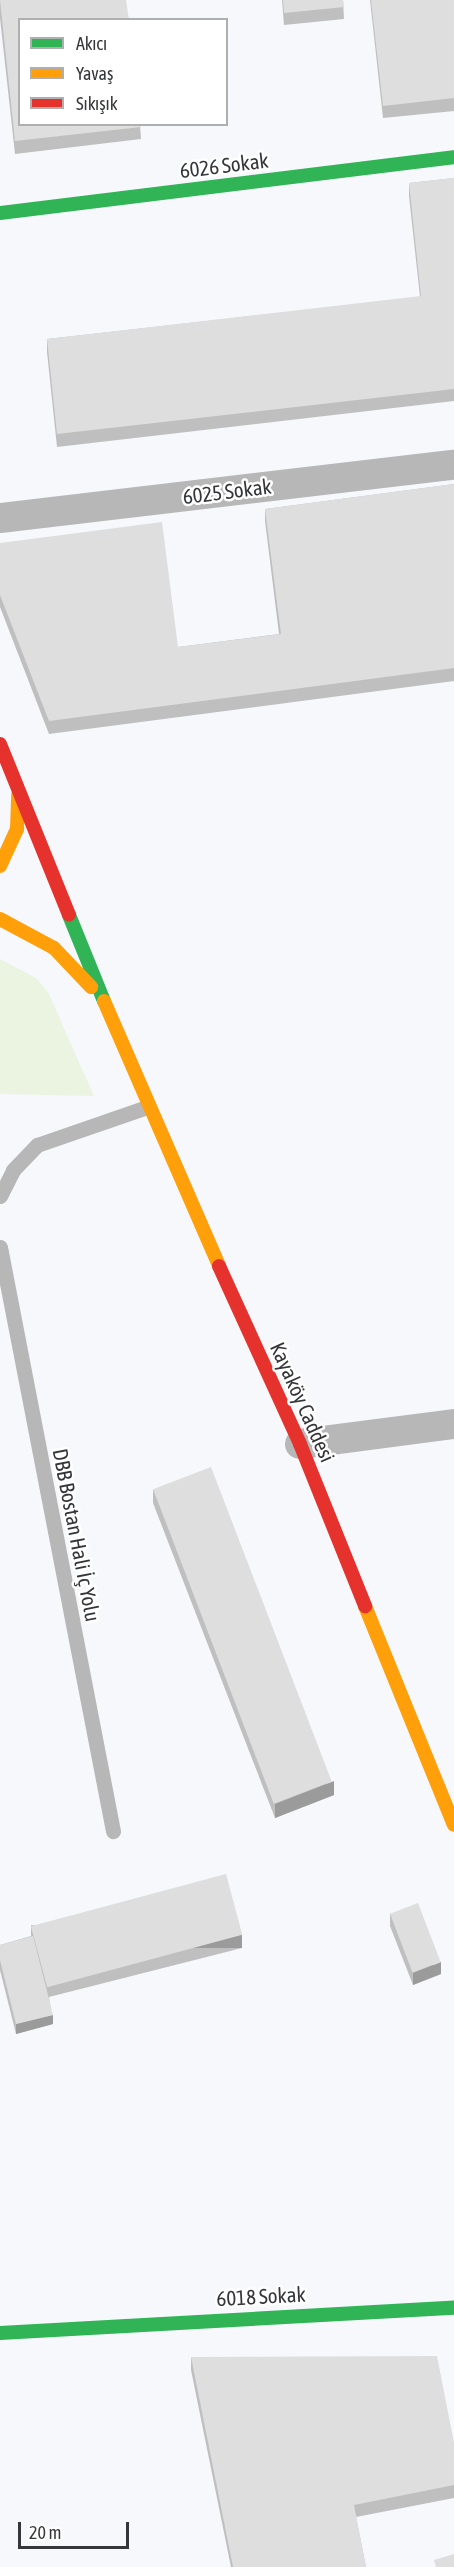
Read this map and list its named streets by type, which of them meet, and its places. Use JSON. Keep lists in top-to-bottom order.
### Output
{
  "streets": {
    "street": [
      "6026 Sokak",
      "6025 Sokak",
      "Kayaköy Caddesi",
      "6018 Sokak"
    ],
    "lane": ["DBB Bostan Hali İç Yolu"]
  },
  "legend": ["Akıcı", "Yavaş", "Sıkışık"],
  "scale_bar": "20 m"
}
